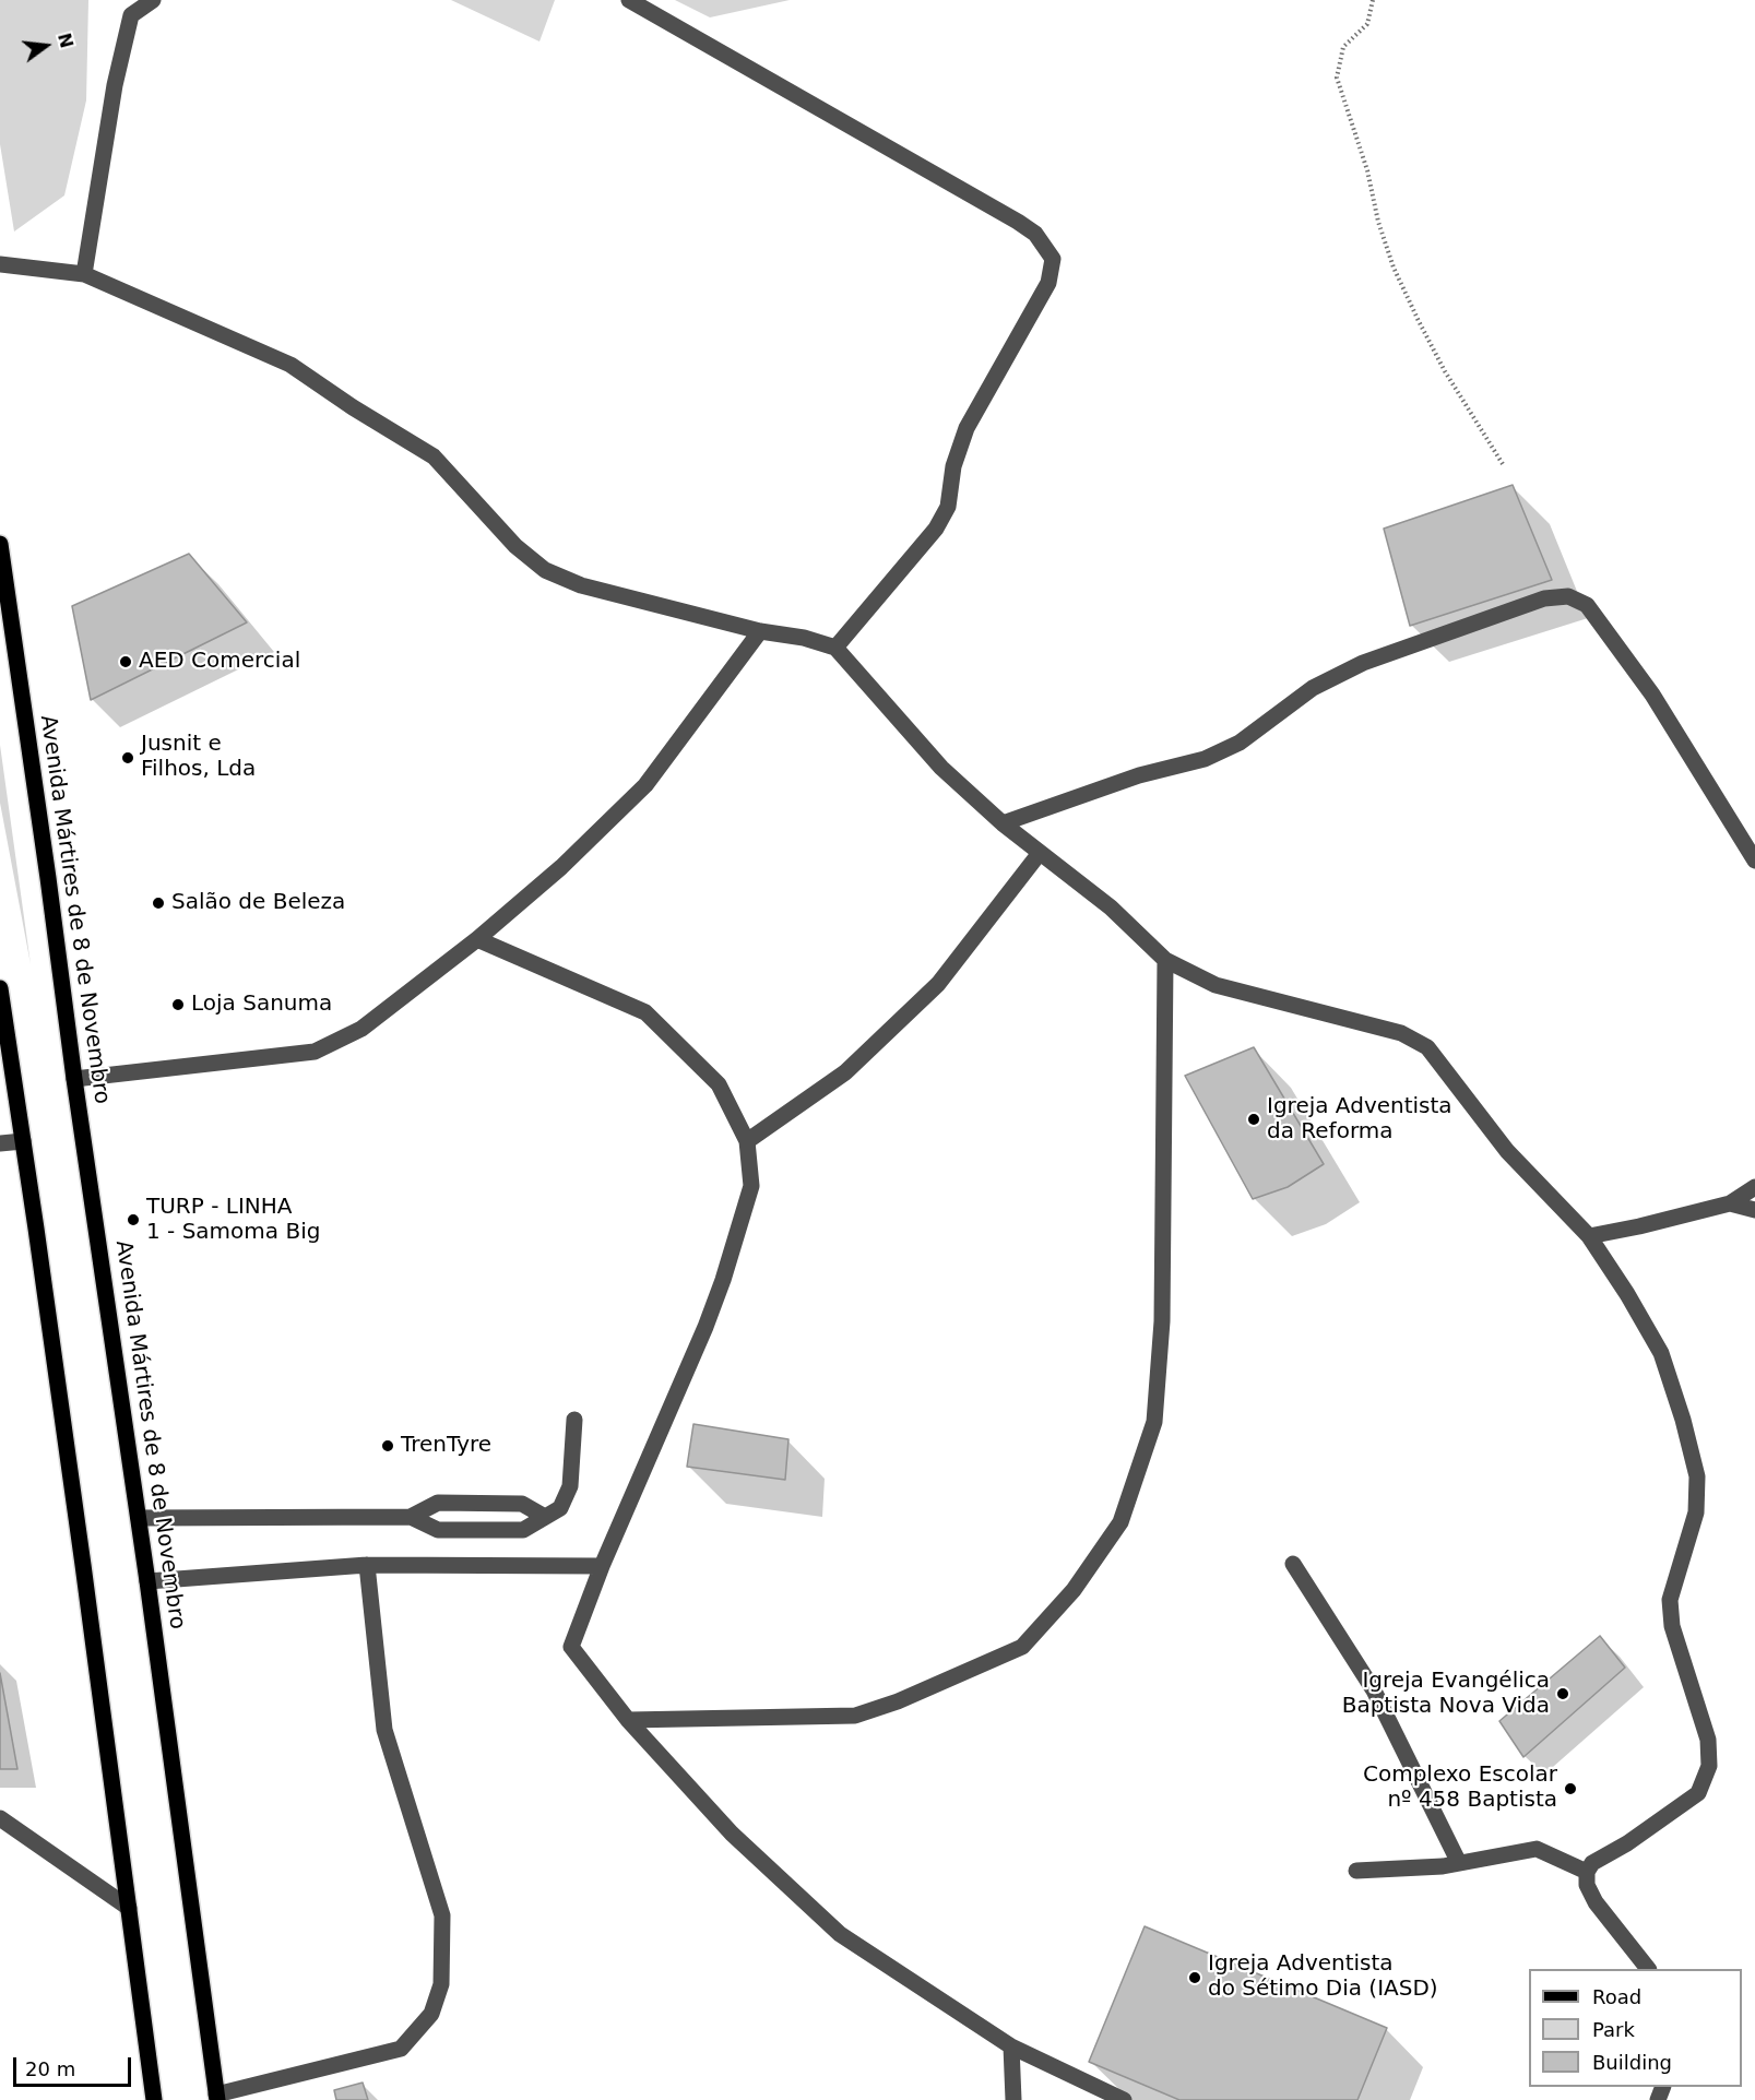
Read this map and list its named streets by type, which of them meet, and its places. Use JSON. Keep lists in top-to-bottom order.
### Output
{
  "streets": {
    "main road": ["Avenida Mártires de 8 de Novembro"]
  },
  "places": [
    "AED Comercial",
    "Jusnit e Filhos, Lda",
    "Salão de Beleza",
    "Loja Sanuma",
    "Igreja Adventista da Reforma",
    "TURP - LINHA 1 - Samoma Big",
    "TrenTyre",
    "Igreja Evangélica Baptista Nova Vida",
    "Complexo Escolar nº 458 Baptista",
    "Igreja Adventista do Sétimo Dia (IASD)"
  ],
  "legend": ["Road", "Park", "Building"],
  "scale_bar": "20 m",
  "north": "right"
}
